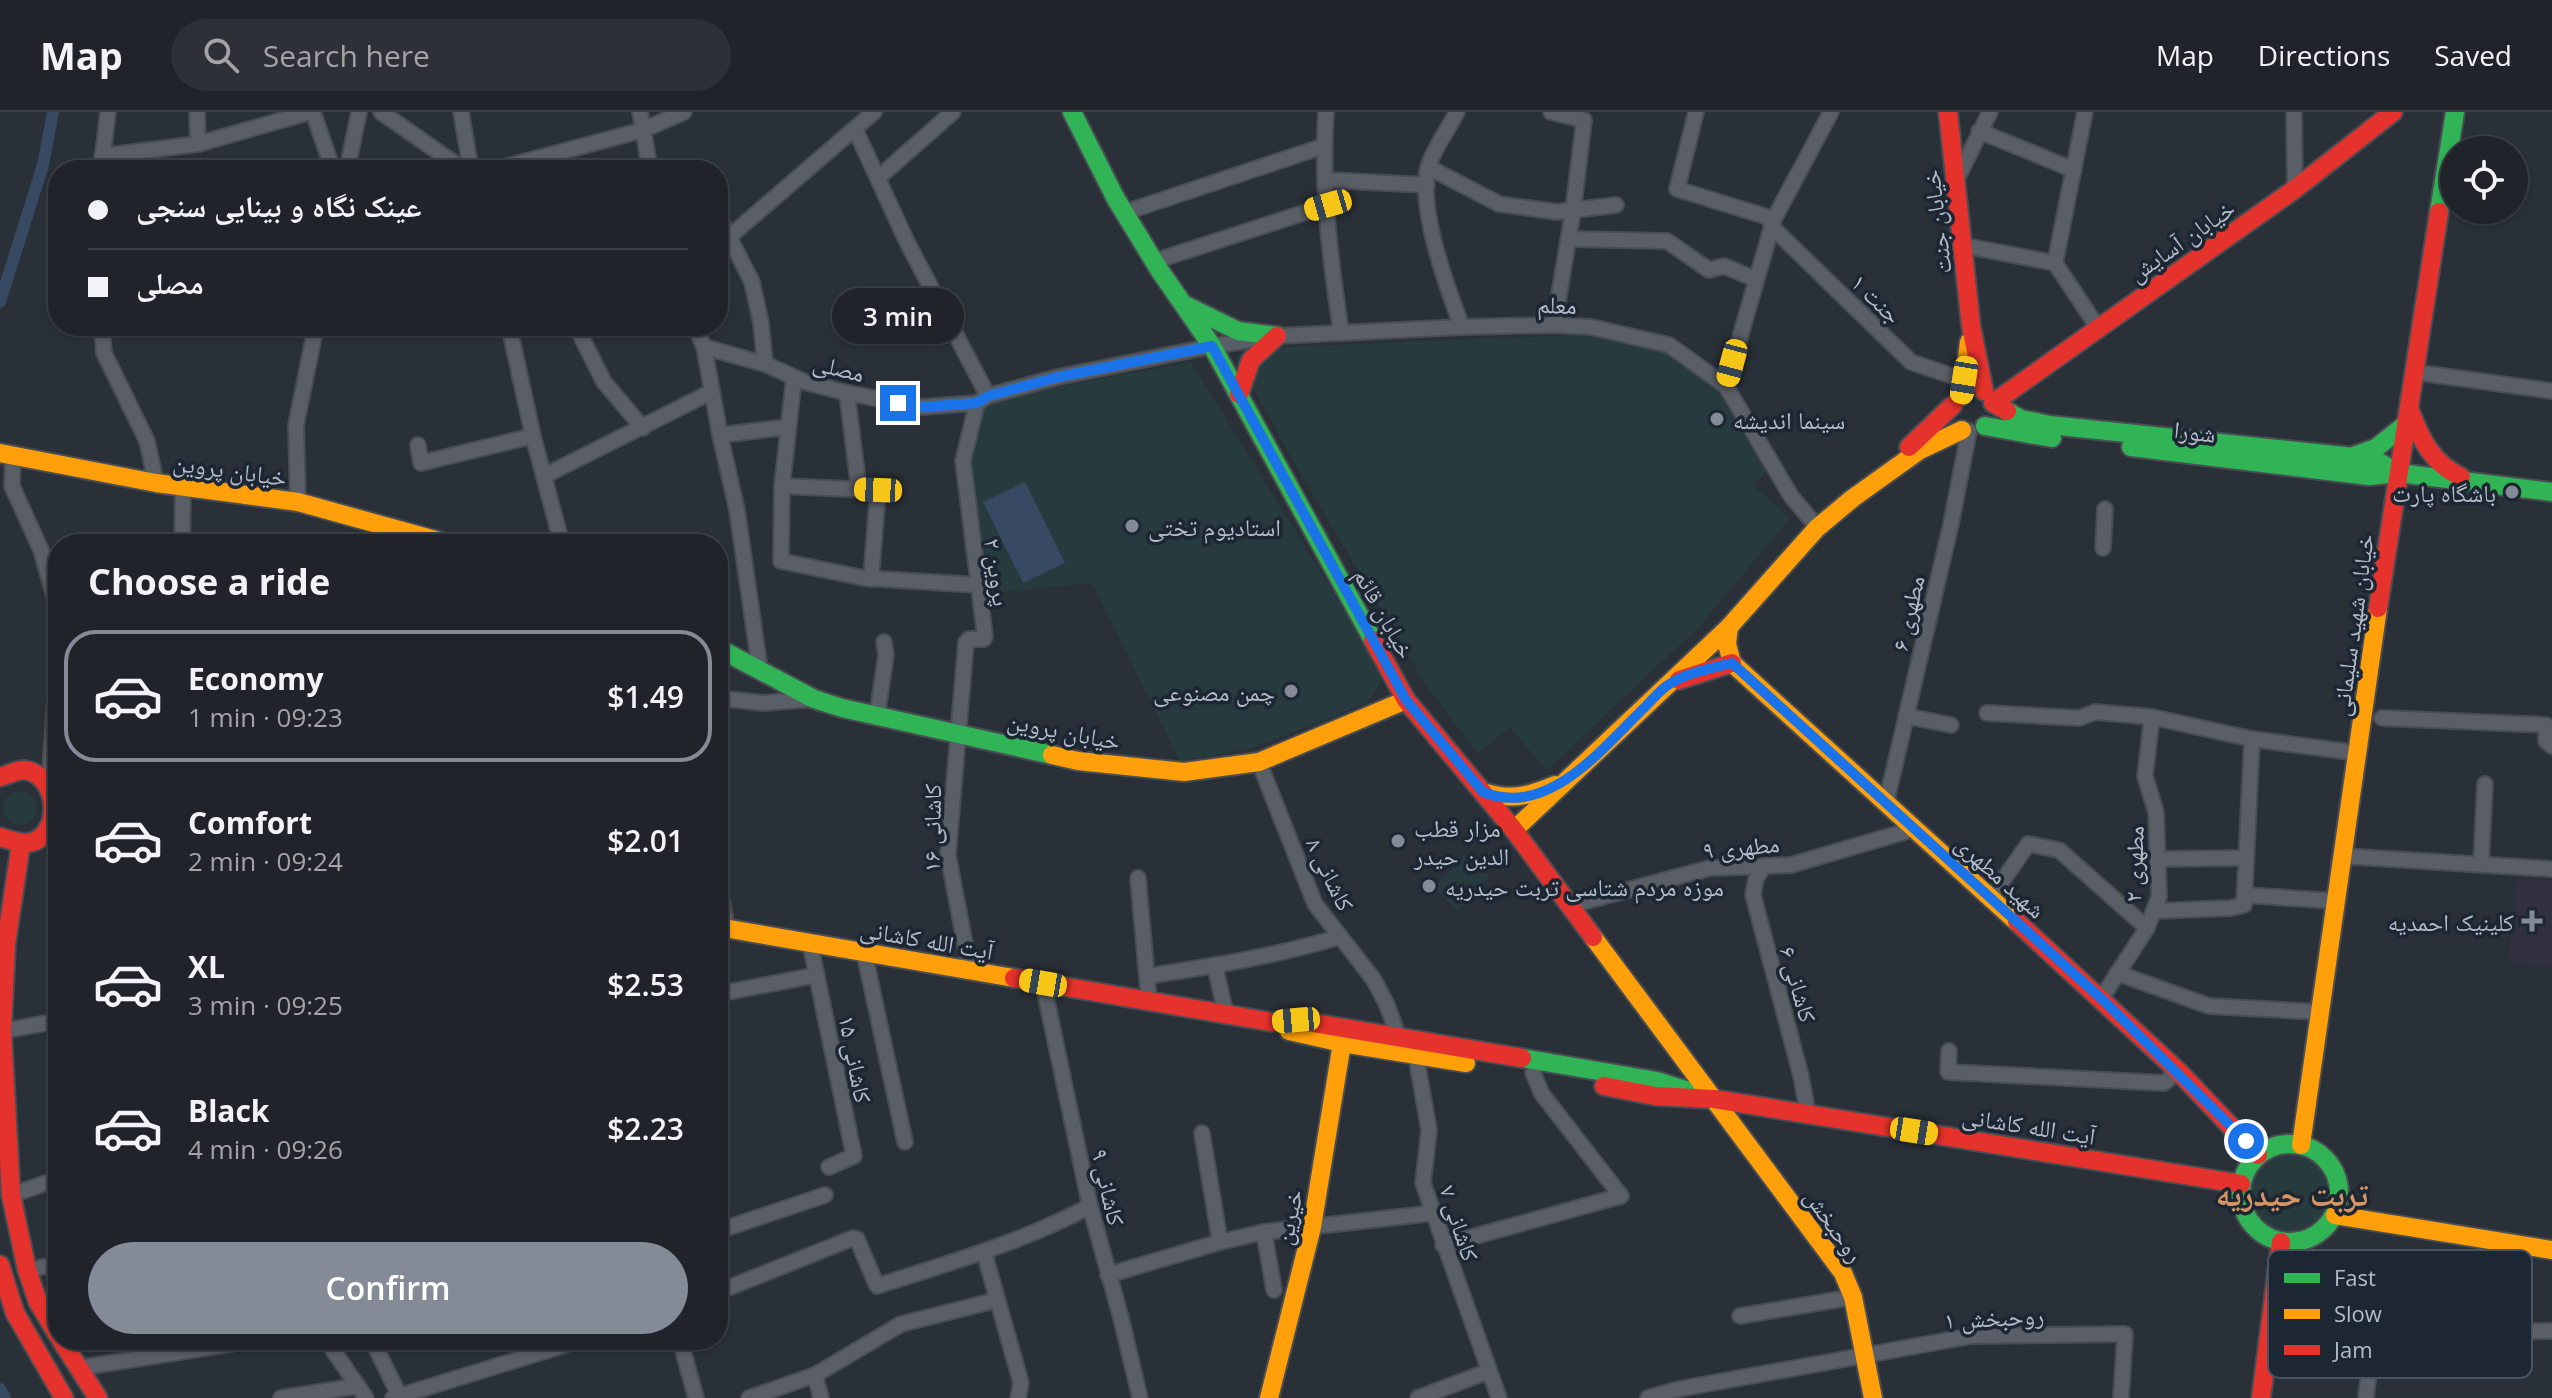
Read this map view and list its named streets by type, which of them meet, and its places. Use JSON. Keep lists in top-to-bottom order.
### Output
{
  "streets": {
    "street": [
      "خیابان جنت",
      "خیابان آسایش",
      "جنت ۱",
      "معلم",
      "مصلی",
      "شورا",
      "خیابان پروین",
      "پروین ۲",
      "خیابان قائم",
      "مطهری ۶",
      "خیابان شهید سلیمانی",
      "کاشانی ۱۶",
      "مطهری ۹",
      "مطهری ۲",
      "کاشانی ۸",
      "شهید مطهری",
      "آیت الله کاشانی",
      "کاشانی ۶",
      "کاشانی ۱۵",
      "کاشانی ۹",
      "خیرین",
      "کاشانی ۷",
      "روحبخش",
      "روحبخش ۱"
    ]
  },
  "crossings": [
    ["خیابان جنت", "خیابان آسایش"],
    ["خیابان جنت", "جنت ۱"],
    ["خیابان جنت", "شورا"],
    ["خیابان جنت", "مطهری ۶"],
    ["خیابان آسایش", "جنت ۱"],
    ["خیابان آسایش", "شورا"],
    ["خیابان آسایش", "مطهری ۶"],
    ["جنت ۱", "شورا"],
    ["جنت ۱", "مطهری ۶"],
    ["معلم", "مصلی"],
    ["معلم", "خیابان قائم"],
    ["مصلی", "پروین ۲"],
    ["شورا", "مطهری ۶"],
    ["شورا", "خیابان شهید سلیمانی"],
    ["خیابان پروین", "پروین ۲"],
    ["خیابان پروین", "خیابان قائم"],
    ["خیابان پروین", "کاشانی ۱۶"],
    ["خیابان پروین", "کاشانی ۸"],
    ["پروین ۲", "کاشانی ۱۶"],
    ["خیابان قائم", "مطهری ۹"],
    ["خیابان قائم", "آیت الله کاشانی"],
    ["خیابان قائم", "روحبخش"],
    ["مطهری ۶", "شهید مطهری"],
    ["خیابان شهید سلیمانی", "شهید مطهری"],
    ["خیابان شهید سلیمانی", "آیت الله کاشانی"],
    ["کاشانی ۱۶", "آیت الله کاشانی"],
    ["مطهری ۹", "شهید مطهری"],
    ["مطهری ۹", "کاشانی ۶"],
    ["مطهری ۲", "شهید مطهری"],
    ["کاشانی ۸", "آیت الله کاشانی"],
    ["شهید مطهری", "آیت الله کاشانی"],
    ["آیت الله کاشانی", "کاشانی ۶"],
    ["آیت الله کاشانی", "کاشانی ۱۵"],
    ["آیت الله کاشانی", "کاشانی ۹"],
    ["آیت الله کاشانی", "خیرین"],
    ["آیت الله کاشانی", "کاشانی ۷"],
    ["آیت الله کاشانی", "روحبخش"],
    ["روحبخش", "روحبخش ۱"]
  ],
  "districts": ["تربت حیدریه"],
  "places": {
    "other": [
      "سینما اندیشه",
      "باشگاه پارت",
      "استادیوم تختی",
      "چمن مصنوعی",
      "مزار قطب الدین حیدر",
      "موزه مردم شتاسی تربت حیدریه"
    ],
    "health": ["کلینیک احمدیه"]
  },
  "legend": ["Fast", "Slow", "Jam"],
  "page": {
    "header": "Map",
    "search": "Search here",
    "nav": ["Map", "Directions", "Saved"],
    "banner": ["عینک نگاه و بینایی سنجی", "مصلی"],
    "bubble": "3 min",
    "heading": "Choose a ride",
    "list": [
      {
        "name": "Economy",
        "note": "1 min · 09:23",
        "value": "$1.49"
      },
      {
        "name": "Comfort",
        "note": "2 min · 09:24",
        "value": "$2.01"
      },
      {
        "name": "XL",
        "note": "3 min · 09:25",
        "value": "$2.53"
      },
      {
        "name": "Black",
        "note": "4 min · 09:26",
        "value": "$2.23"
      }
    ],
    "buttons": "Confirm"
  }
}
